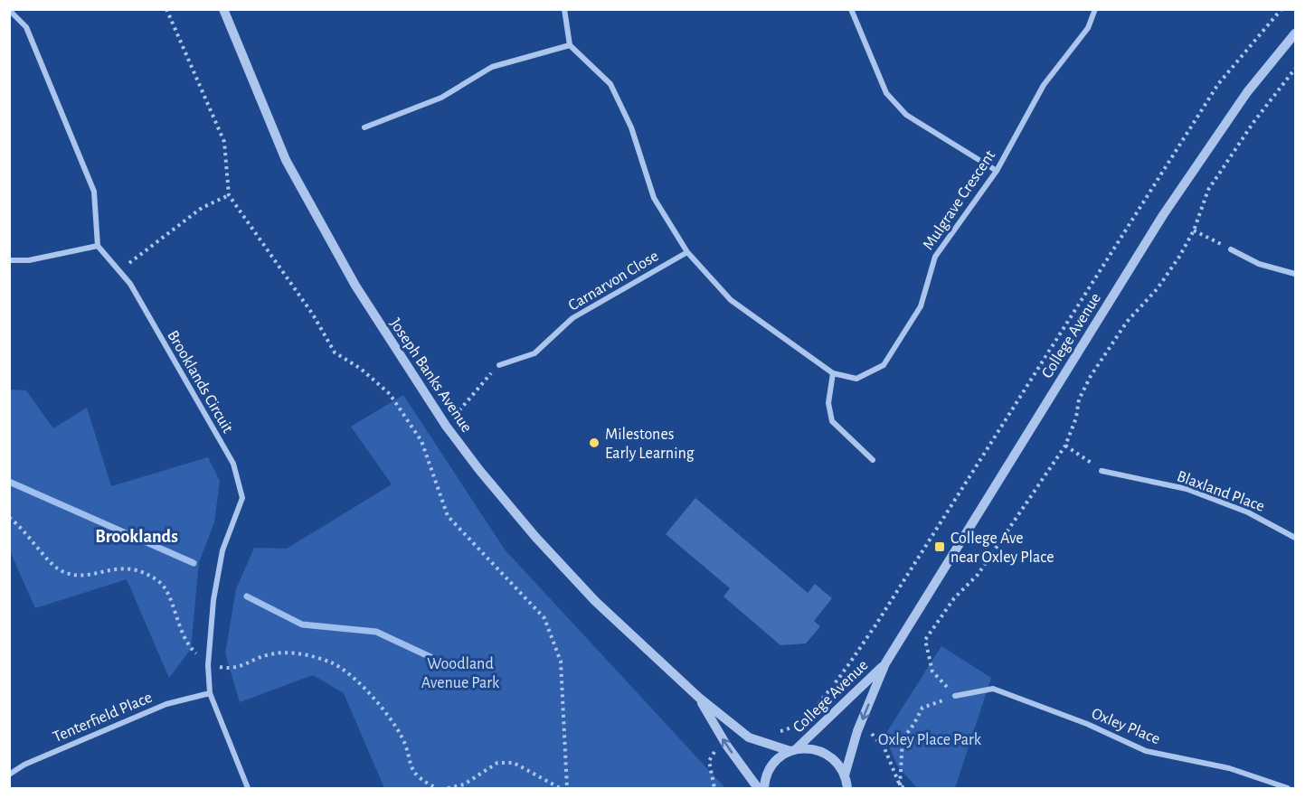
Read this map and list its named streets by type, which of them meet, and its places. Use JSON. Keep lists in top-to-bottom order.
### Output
{
  "streets": {
    "street": [
      "Mulgrave Crescent",
      "Carnarvon Close",
      "College Avenue",
      "Joseph Banks Avenue",
      "Brooklands Circuit",
      "Blaxland Place",
      "Tenterfield Place",
      "Oxley Place"
    ]
  },
  "crossings": [
    ["Mulgrave Crescent", "Carnarvon Close"],
    ["College Avenue", "Joseph Banks Avenue"],
    ["Brooklands Circuit", "Tenterfield Place"]
  ],
  "districts": ["Brooklands"],
  "parks": ["Woodland Avenue Park", "Oxley Place Park"],
  "places": {
    "other": ["Milestones Early Learning"],
    "transit": ["College Ave near Oxley Place"]
  }
}
